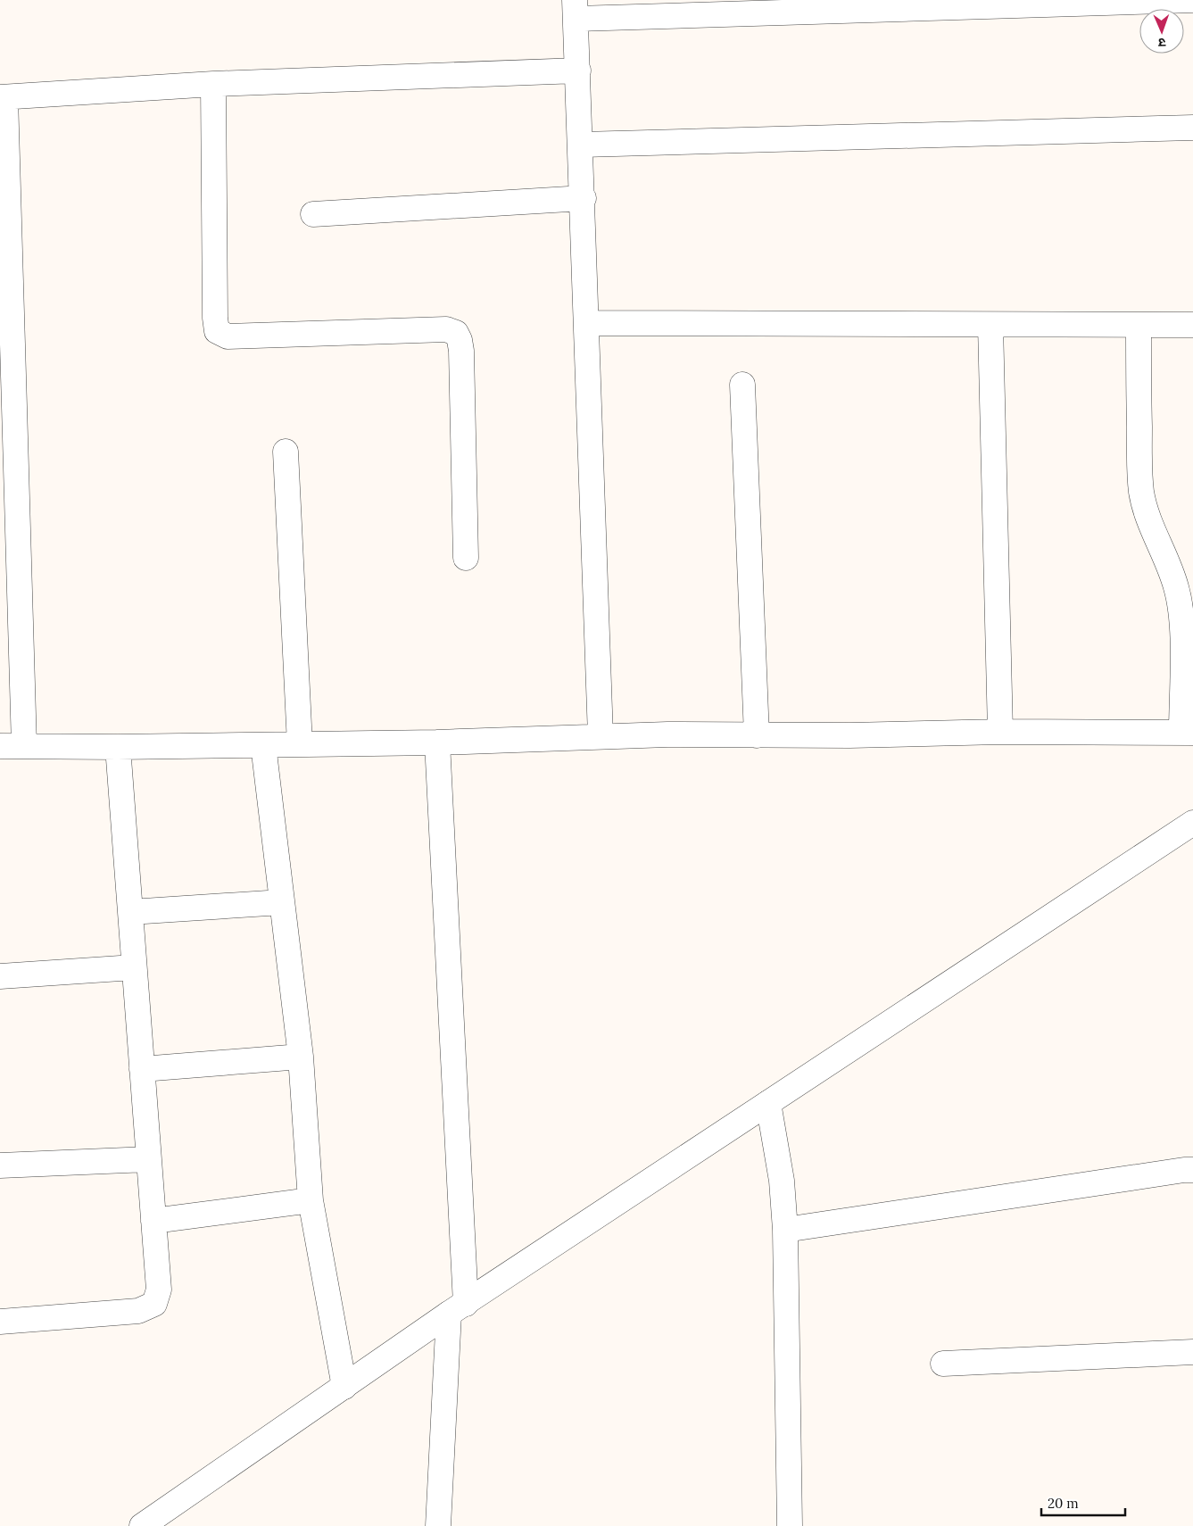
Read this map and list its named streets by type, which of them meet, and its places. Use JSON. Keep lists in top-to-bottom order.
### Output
{
  "scale_bar": "20 m",
  "north": "bottom"
}
